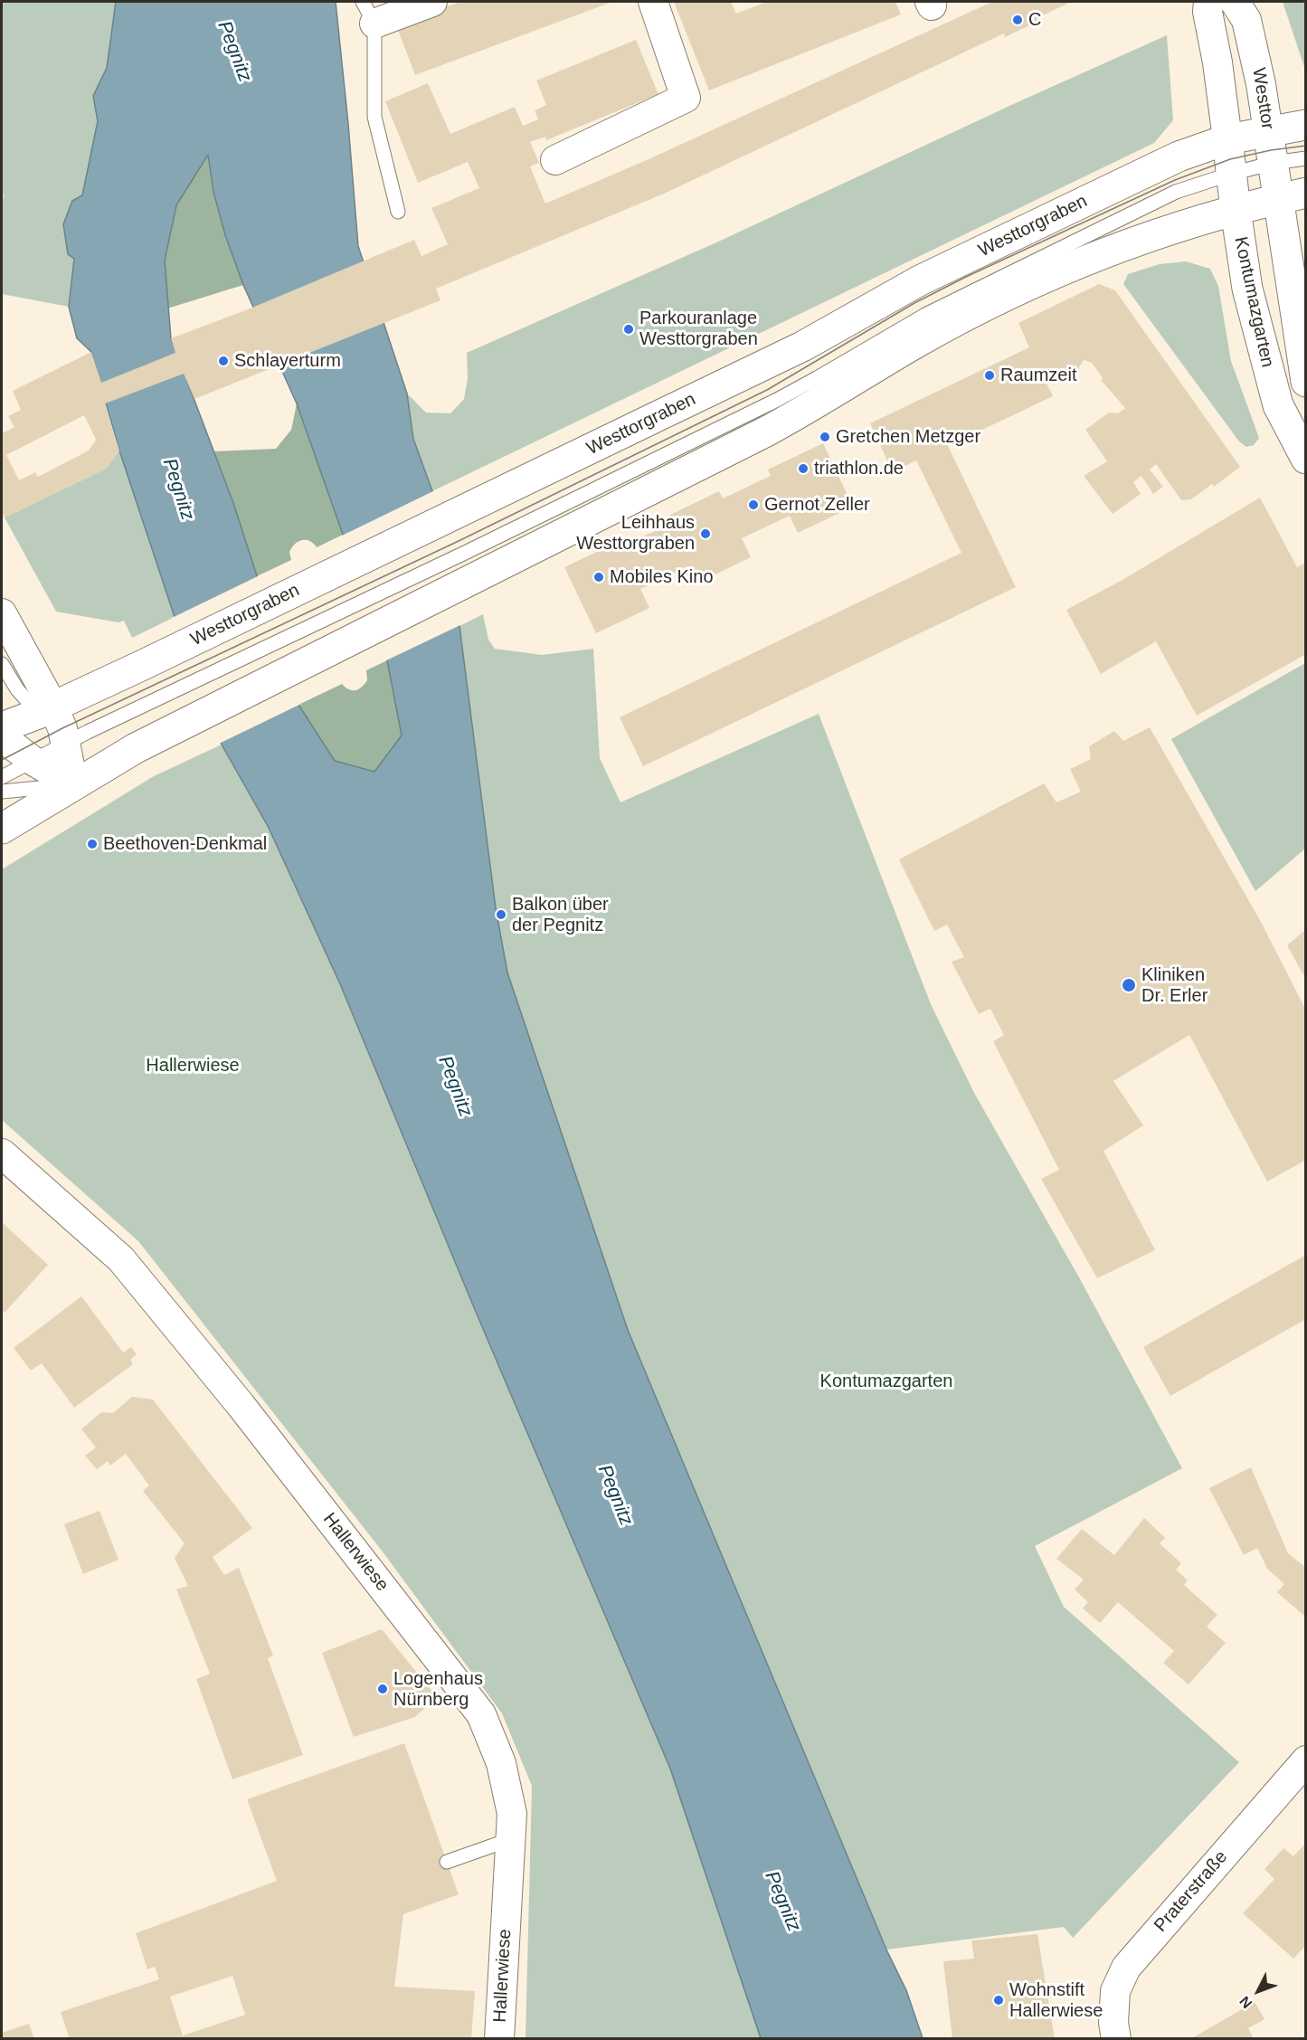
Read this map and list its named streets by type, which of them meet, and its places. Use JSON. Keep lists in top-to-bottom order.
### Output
{
  "streets": {
    "main road": ["Westtor", "Westtorgraben", "Kontumazgarten"],
    "street": ["Hallerwiese", "Praterstraße"]
  },
  "crossings": [
    ["Westtor", "Westtorgraben"],
    ["Westtor", "Kontumazgarten"],
    ["Westtorgraben", "Kontumazgarten"]
  ],
  "water": ["Pegnitz"],
  "parks": ["Hallerwiese", "Kontumazgarten"],
  "places": [
    "C",
    "Parkouranlage Westtorgraben",
    "Schlayerturm",
    "Raumzeit",
    "Gretchen Metzger",
    "triathlon.de",
    "Gernot Zeller",
    "Leihhaus Westtorgraben",
    "Mobiles Kino",
    "Beethoven-Denkmal",
    "Balkon über der Pegnitz",
    "Kliniken Dr. Erler",
    "Logenhaus Nürnberg",
    "Wohnstift Hallerwiese"
  ],
  "north": "bottom left"
}
